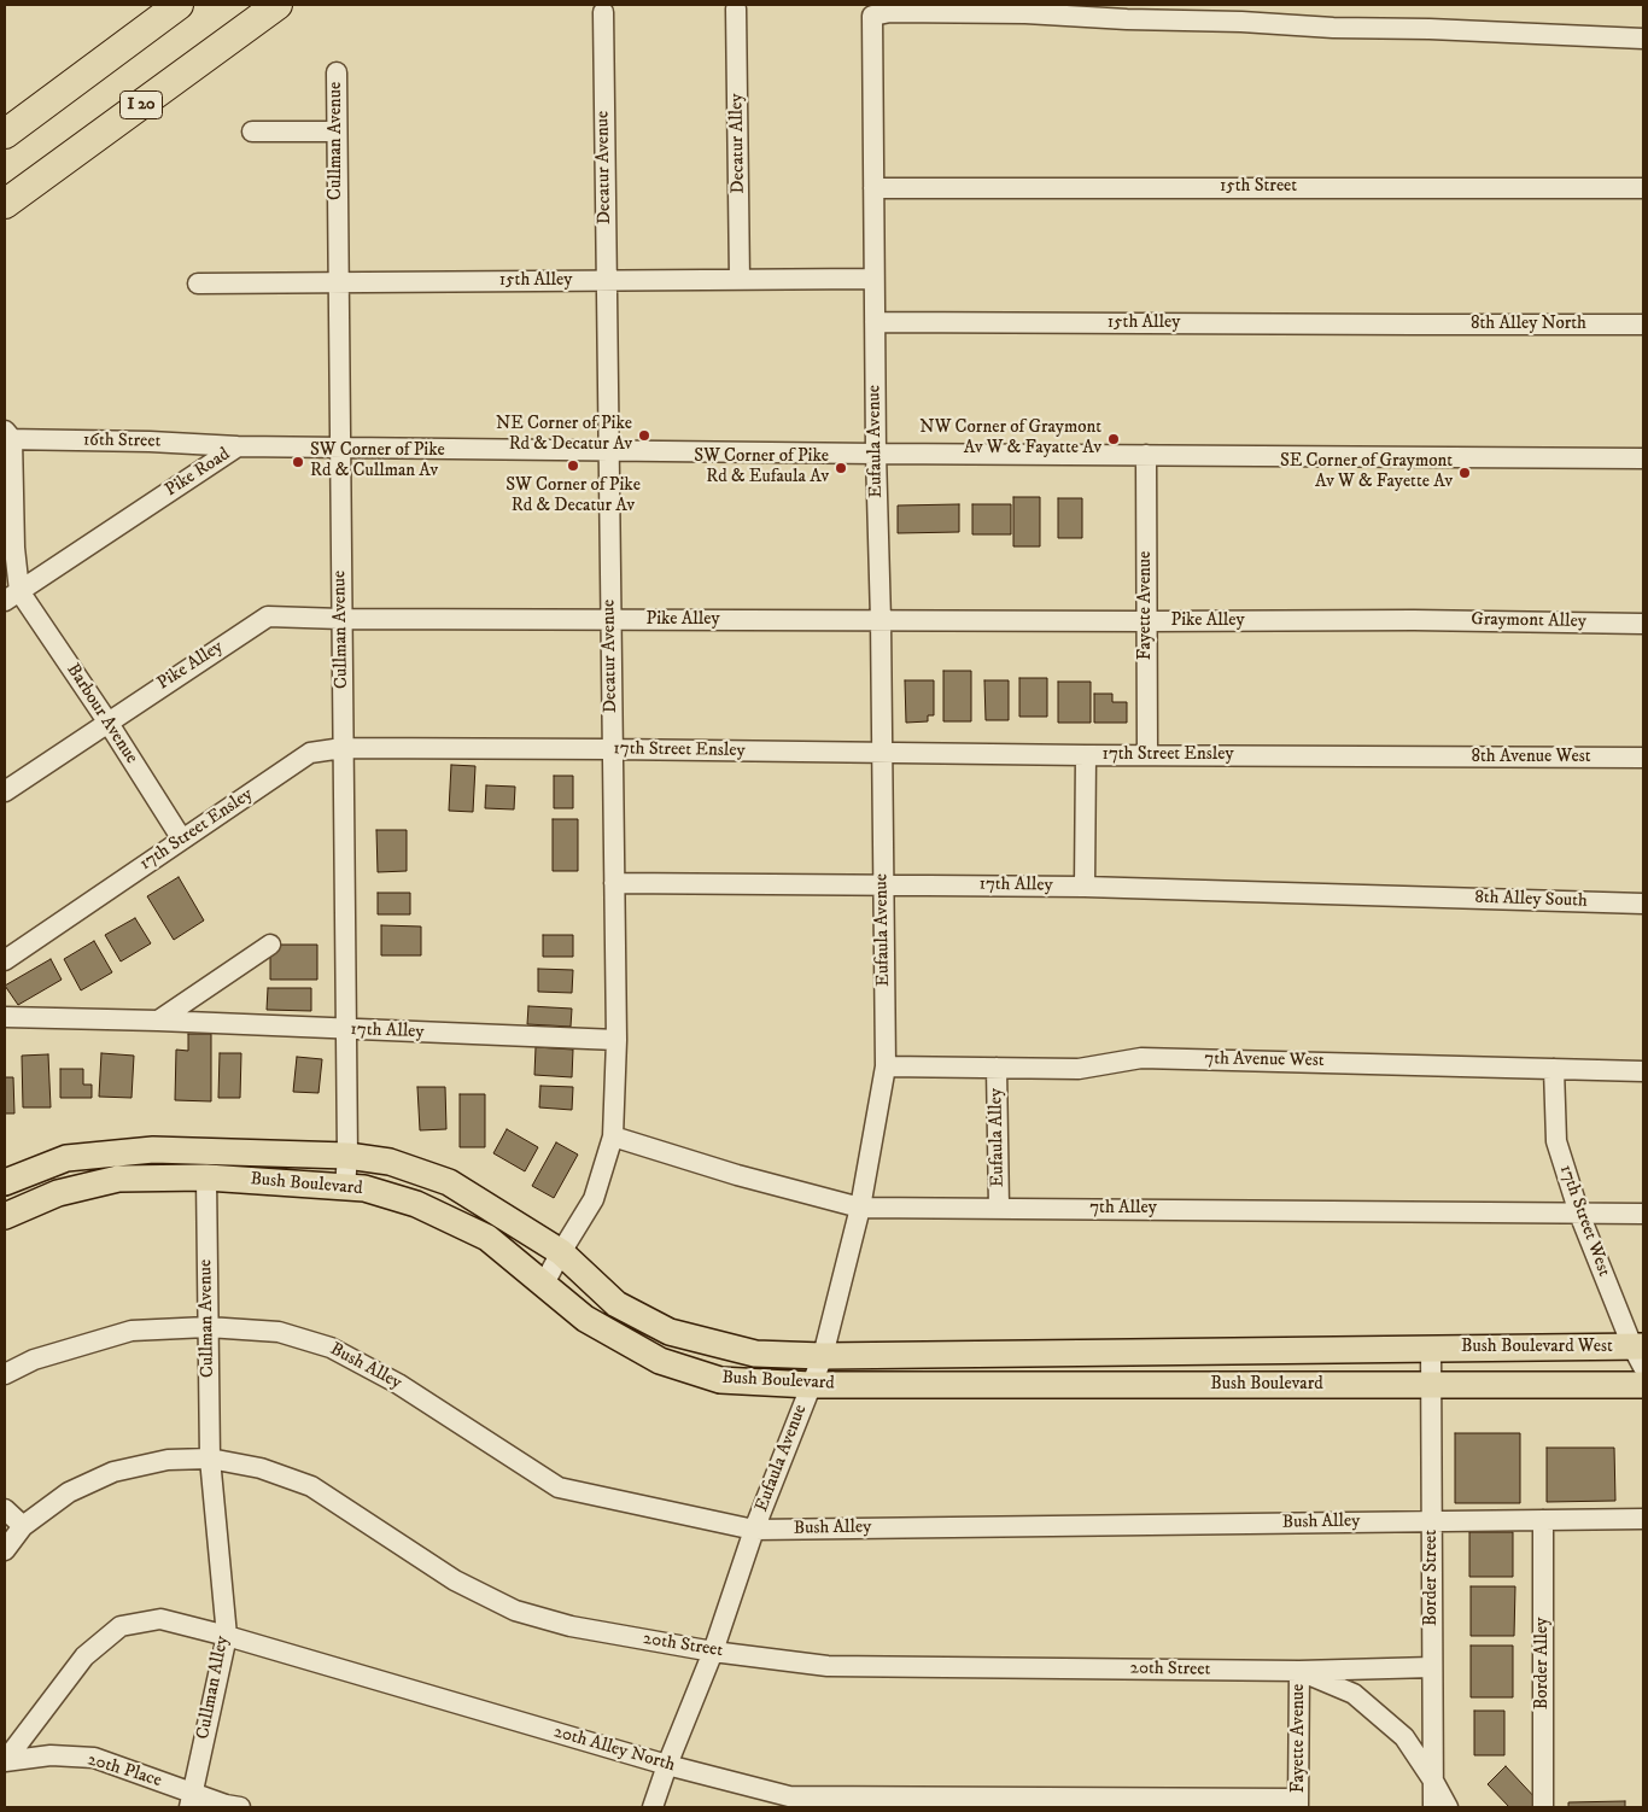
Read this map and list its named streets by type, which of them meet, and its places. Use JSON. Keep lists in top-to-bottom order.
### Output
{
  "streets": {
    "highway": ["I 20"],
    "main road": ["Bush Boulevard", "Bush Boulevard West"],
    "street": [
      "Cullman Avenue",
      "Decatur Alley",
      "Decatur Avenue",
      "15th Street",
      "15th Alley",
      "8th Alley North",
      "16th Street",
      "Eufaula Avenue",
      "Pike Road",
      "Fayette Avenue",
      "Pike Alley",
      "Graymont Alley",
      "Barbour Avenue",
      "17th Street Ensley",
      "8th Avenue West",
      "17th Alley",
      "8th Alley South",
      "7th Avenue West",
      "Eufaula Alley",
      "7th Alley",
      "17th Street West",
      "Bush Alley",
      "Border Street",
      "20th Street",
      "Border Alley",
      "Cullman Alley",
      "20th Alley North",
      "20th Place"
    ]
  },
  "crossings": [
    ["Cullman Avenue", "15th Alley"],
    ["Cullman Avenue", "Pike Road"],
    ["Cullman Avenue", "Pike Alley"],
    ["Cullman Avenue", "17th Street Ensley"],
    ["Cullman Avenue", "17th Alley"],
    ["Cullman Avenue", "Bush Boulevard"],
    ["Cullman Avenue", "Bush Alley"],
    ["Cullman Avenue", "20th Street"],
    ["Cullman Avenue", "Cullman Alley"],
    ["Decatur Alley", "15th Alley"],
    ["Decatur Avenue", "15th Alley"],
    ["Decatur Avenue", "Pike Road"],
    ["Decatur Avenue", "Pike Alley"],
    ["Decatur Avenue", "17th Street Ensley"],
    ["Decatur Avenue", "17th Alley"],
    ["Decatur Avenue", "Bush Boulevard"],
    ["Decatur Avenue", "7th Alley"],
    ["15th Street", "Eufaula Avenue"],
    ["15th Alley", "8th Alley North"],
    ["15th Alley", "Eufaula Avenue"],
    ["16th Street", "Pike Road"],
    ["Eufaula Avenue", "Pike Road"],
    ["Eufaula Avenue", "Pike Alley"],
    ["Eufaula Avenue", "17th Street Ensley"],
    ["Eufaula Avenue", "17th Alley"],
    ["Eufaula Avenue", "7th Avenue West"],
    ["Eufaula Avenue", "Bush Boulevard"],
    ["Eufaula Avenue", "7th Alley"],
    ["Eufaula Avenue", "Bush Alley"],
    ["Eufaula Avenue", "20th Street"],
    ["Eufaula Avenue", "20th Alley North"],
    ["Pike Road", "Fayette Avenue"],
    ["Pike Road", "Barbour Avenue"],
    ["Fayette Avenue", "Pike Alley"],
    ["Fayette Avenue", "17th Street Ensley"],
    ["Fayette Avenue", "20th Street"],
    ["Fayette Avenue", "20th Alley North"],
    ["Pike Alley", "Graymont Alley"],
    ["Pike Alley", "Barbour Avenue"],
    ["Barbour Avenue", "17th Street Ensley"],
    ["17th Street Ensley", "8th Avenue West"],
    ["17th Alley", "8th Alley South"],
    ["7th Avenue West", "Eufaula Alley"],
    ["7th Avenue West", "17th Street West"],
    ["Eufaula Alley", "7th Alley"],
    ["Bush Boulevard", "Bush Boulevard West"],
    ["Bush Boulevard", "Border Street"],
    ["7th Alley", "17th Street West"],
    ["17th Street West", "Bush Boulevard West"],
    ["Bush Boulevard West", "Border Street"],
    ["Bush Alley", "Border Street"],
    ["Bush Alley", "Border Alley"],
    ["Border Street", "20th Street"],
    ["20th Street", "Cullman Alley"],
    ["Cullman Alley", "20th Alley North"],
    ["Cullman Alley", "20th Place"],
    ["20th Alley North", "20th Place"]
  ],
  "places": [
    "NE Corner of Pike Rd & Decatur Av",
    "NW Corner of Graymont Av W & Fayatte Av",
    "SW Corner of Pike Rd & Cullman Av",
    "SW Corner of Pike Rd & Decatur Av",
    "SW Corner of Pike Rd & Eufaula Av",
    "SE Corner of Graymont Av W & Fayette Av"
  ]
}
